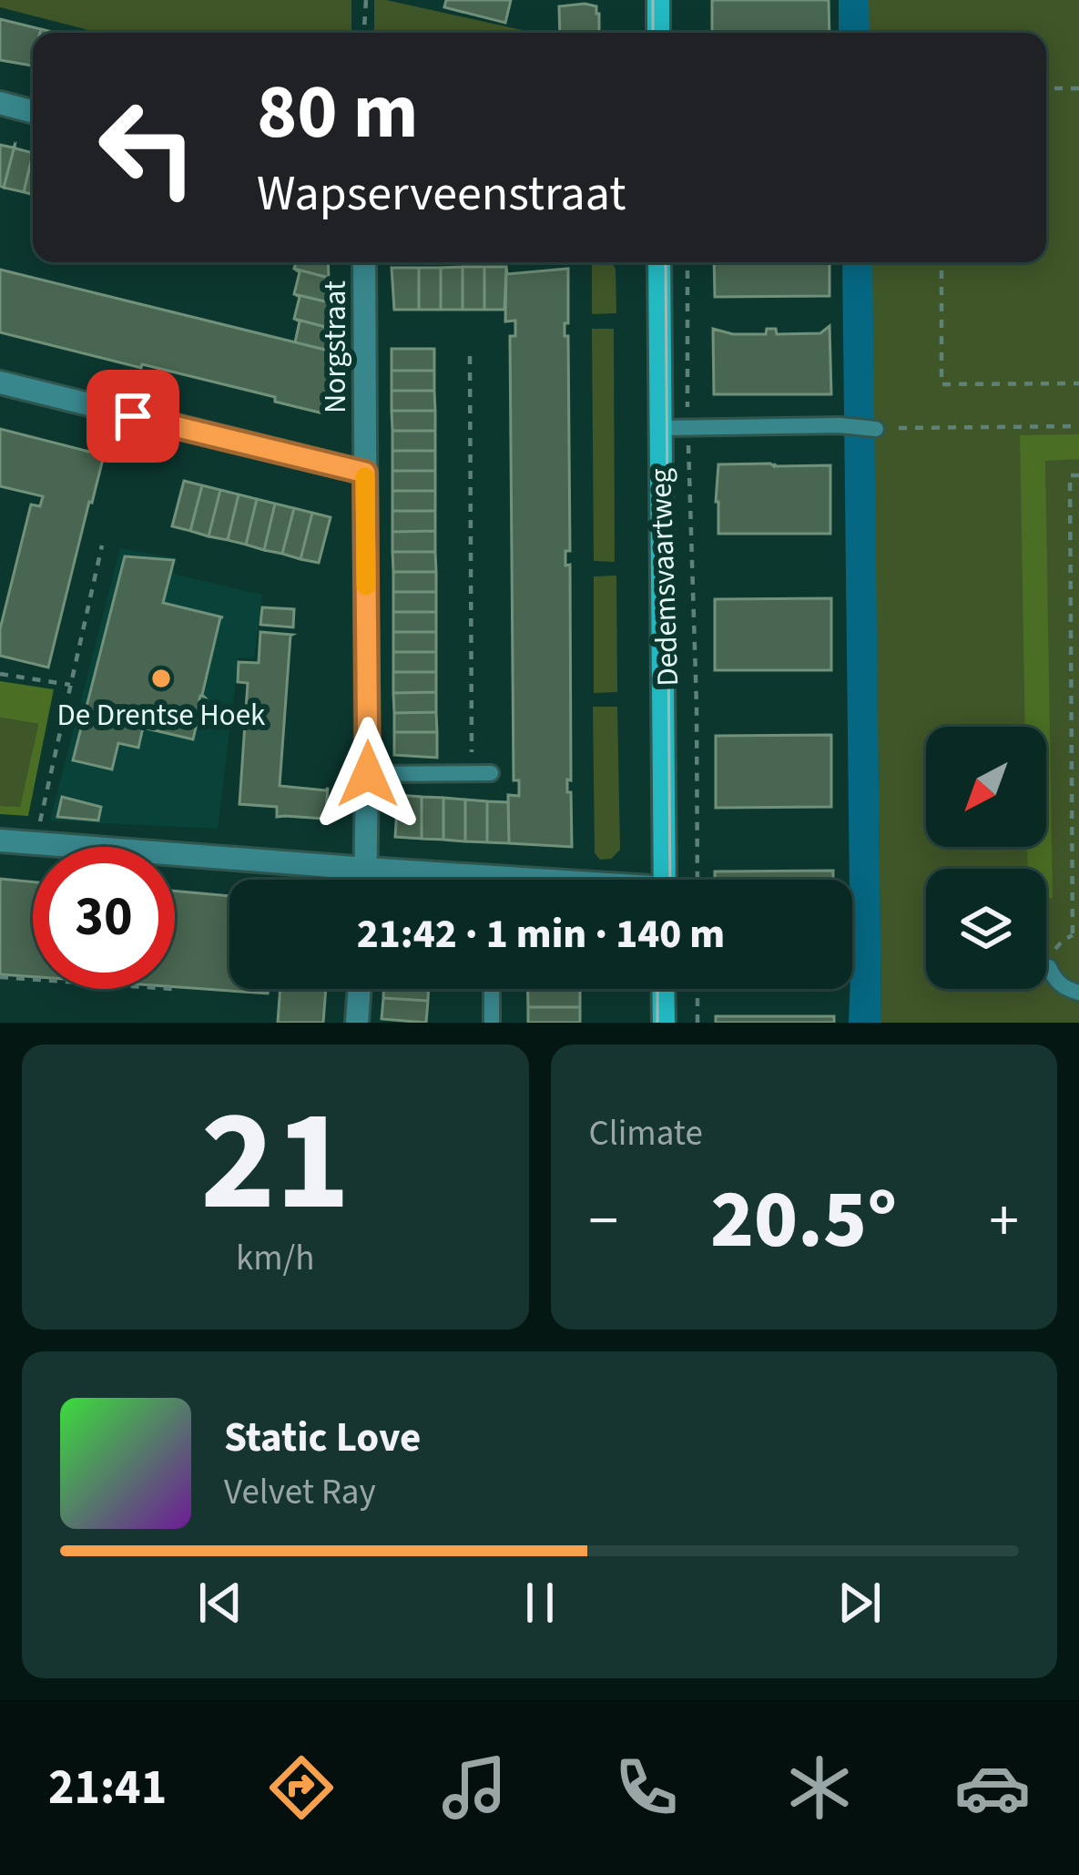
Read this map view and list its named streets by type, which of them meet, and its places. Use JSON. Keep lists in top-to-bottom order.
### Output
{
  "streets": {
    "street": ["Norgstraat", "Dedemsvaartweg"]
  },
  "places": ["De Drentse Hoek"],
  "north": "bottom left",
  "page": {
    "turn": ["80 m", "Wapserveenstraat"],
    "limit": "30",
    "trip": "21:42 · 1 min · 140 m",
    "tile": [
      ["21", "km/h"],
      "Climate"
    ],
    "heat": ["−", "20.5°", "+"],
    "song": ["Static Love", "Velvet Ray"],
    "tabs": "21:41"
  }
}
